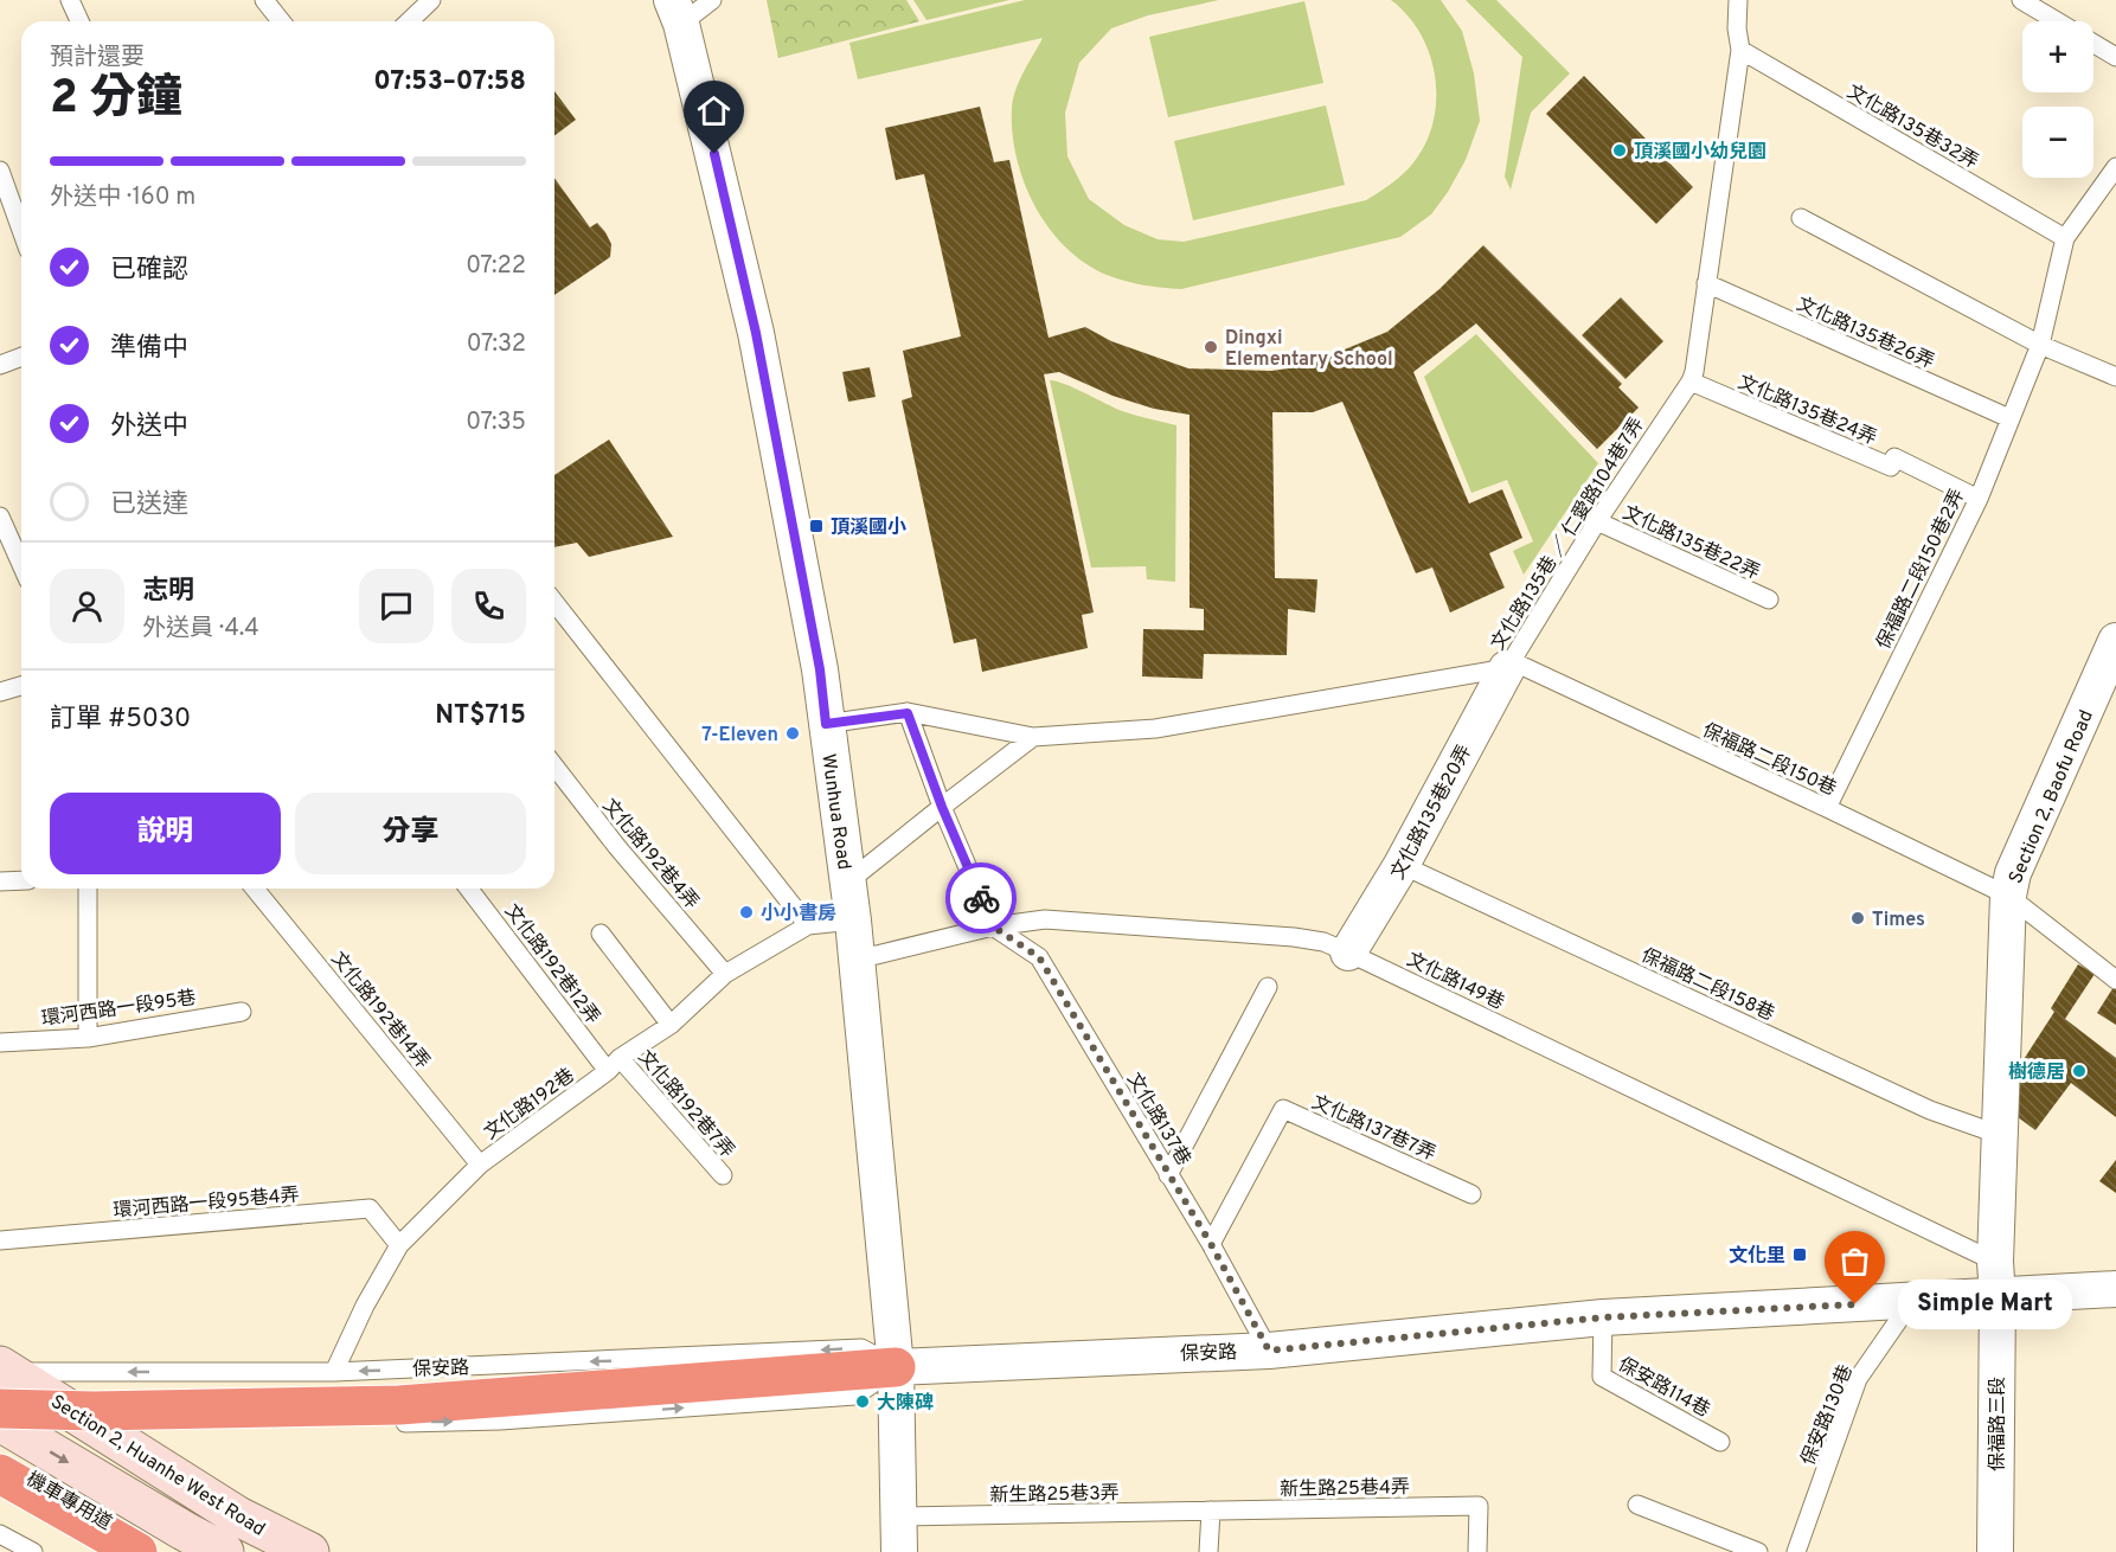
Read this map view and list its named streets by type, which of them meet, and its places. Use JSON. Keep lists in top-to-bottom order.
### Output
{
  "streets": {
    "main road": ["Section 2, Huanhe West Road"],
    "street": [
      "Section 2, Baofu Road",
      "Wunhua Road",
      "文化路135巷20弄",
      "保安路",
      "保福路三段"
    ],
    "lane": [
      "文化路135巷32弄",
      "文化路135巷26弄",
      "文化路135巷24弄",
      "文化路135巷 ／ 仁愛路104巷7弄",
      "文化路135巷22弄",
      "保福路二段150巷2弄",
      "保福路二段150巷",
      "文化路192巷4弄",
      "文化路192巷12弄",
      "文化路149巷",
      "保福路二段158巷",
      "環河西路一段95巷",
      "文化路192巷14弄",
      "文化路192巷",
      "文化路192巷7弄",
      "文化路137巷",
      "文化路137巷7弄",
      "環河西路一段95巷4弄",
      "保安路114巷",
      "保安路130巷",
      "新生路25巷4弄",
      "新生路25巷3弄",
      "機車專用道"
    ]
  },
  "crossings": [
    ["文化路135巷32弄", "文化路135巷 ／ 仁愛路104巷7弄"],
    ["文化路135巷32弄", "保福路二段150巷2弄"],
    ["文化路135巷26弄", "文化路135巷 ／ 仁愛路104巷7弄"],
    ["文化路135巷26弄", "保福路二段150巷2弄"],
    ["文化路135巷24弄", "文化路135巷 ／ 仁愛路104巷7弄"],
    ["文化路135巷24弄", "保福路二段150巷2弄"],
    ["文化路135巷 ／ 仁愛路104巷7弄", "文化路135巷22弄"],
    ["文化路135巷 ／ 仁愛路104巷7弄", "保福路二段150巷"],
    ["文化路135巷 ／ 仁愛路104巷7弄", "Wunhua Road"],
    ["文化路135巷 ／ 仁愛路104巷7弄", "文化路135巷20弄"],
    ["保福路二段150巷2弄", "保福路二段150巷"],
    ["保福路二段150巷", "Section 2, Baofu Road"],
    ["保福路二段150巷", "文化路135巷20弄"],
    ["Section 2, Baofu Road", "文化路149巷"],
    ["Section 2, Baofu Road", "保福路二段158巷"],
    ["Section 2, Baofu Road", "保安路"],
    ["Section 2, Baofu Road", "保福路三段"],
    ["Wunhua Road", "文化路149巷"],
    ["Wunhua Road", "文化路192巷"],
    ["Wunhua Road", "保安路"],
    ["Wunhua Road", "新生路25巷3弄"],
    ["文化路135巷20弄", "文化路149巷"],
    ["文化路135巷20弄", "保福路二段158巷"],
    ["文化路192巷4弄", "文化路192巷"],
    ["文化路192巷12弄", "文化路192巷"],
    ["文化路192巷12弄", "文化路192巷7弄"],
    ["文化路149巷", "文化路137巷"],
    ["文化路192巷14弄", "文化路192巷"],
    ["文化路192巷", "文化路192巷7弄"],
    ["文化路192巷", "環河西路一段95巷4弄"],
    ["文化路192巷", "保安路"],
    ["文化路137巷", "文化路137巷7弄"],
    ["文化路137巷", "保安路"],
    ["保安路", "保安路114巷"],
    ["保安路", "保安路130巷"],
    ["保安路", "保福路三段"],
    ["保安路", "Section 2, Huanhe West Road"],
    ["新生路25巷4弄", "新生路25巷3弄"]
  ],
  "one_way": ["保安路"],
  "places": {
    "other": [
      "頂溪國小幼兒園",
      "Dingxi Elementary School",
      "7-Eleven",
      "小小書房",
      "Times",
      "樹德居",
      "Simple Mart",
      "大陳碑"
    ],
    "transit": ["頂溪國小", "文化里"]
  },
  "page": {
    "map_buttons": ["+", "−"],
    "heading": ["2 分鐘", "預計還要", "07:53–07:58"],
    "panel": [
      "志明",
      "外送員 · 4.4",
      "訂單 #5030",
      "NT$715"
    ],
    "bar": "外送中 · 160 m",
    "list": [
      ["已確認", "07:22"],
      ["準備中", "07:32"],
      ["外送中", "07:35"],
      "已送達"
    ],
    "buttons": ["說明", "分享"],
    "bubble": "Simple Mart"
  }
}
